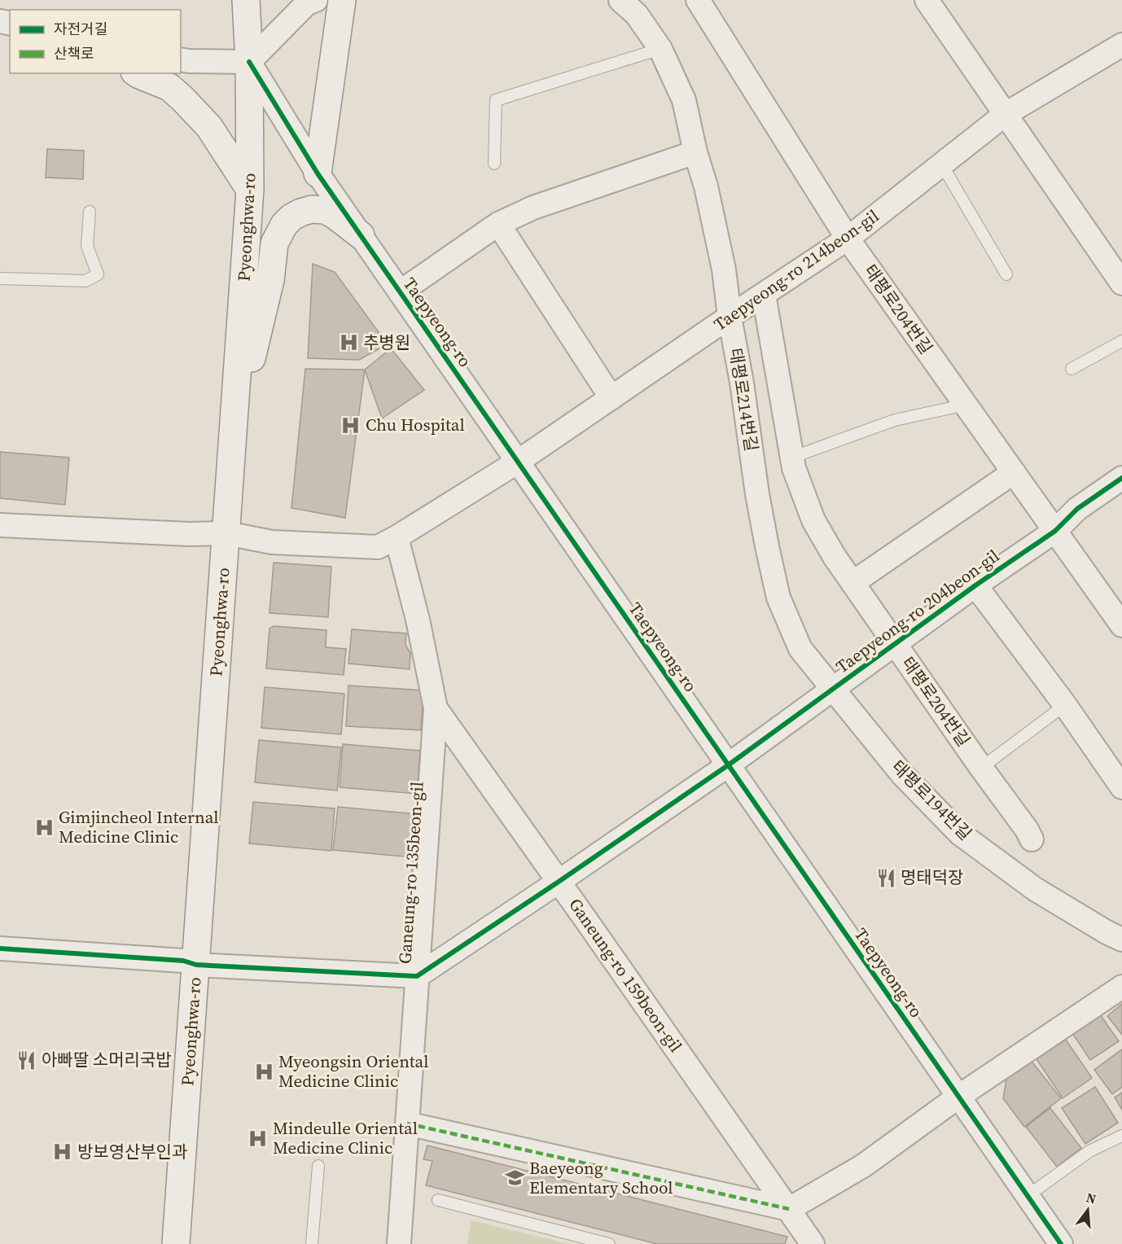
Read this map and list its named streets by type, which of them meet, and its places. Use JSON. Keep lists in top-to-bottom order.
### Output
{
  "streets": {
    "main road": ["Pyeonghwa-ro"],
    "street": [
      "Taepyeong-ro 214beon-gil",
      "태평로204번길",
      "Taepyeong-ro",
      "태평로214번길",
      "Taepyeong-ro 204beon-gil",
      "태평로194번길",
      "Ganeung-ro 135beon-gil",
      "Ganeung-ro 159beon-gil"
    ]
  },
  "crossings": [
    ["Pyeonghwa-ro", "Taepyeong-ro 214beon-gil"],
    ["Pyeonghwa-ro", "Taepyeong-ro"],
    ["Taepyeong-ro 214beon-gil", "태평로204번길"],
    ["Taepyeong-ro 214beon-gil", "Taepyeong-ro"],
    ["Taepyeong-ro 214beon-gil", "태평로214번길"],
    ["Taepyeong-ro 214beon-gil", "Ganeung-ro 159beon-gil"],
    ["태평로204번길", "Taepyeong-ro 204beon-gil"],
    ["Taepyeong-ro", "Taepyeong-ro 204beon-gil"],
    ["태평로214번길", "Taepyeong-ro 204beon-gil"],
    ["태평로214번길", "태평로194번길"],
    ["Taepyeong-ro 204beon-gil", "태평로194번길"],
    ["Taepyeong-ro 204beon-gil", "Ganeung-ro 135beon-gil"],
    ["Taepyeong-ro 204beon-gil", "Ganeung-ro 159beon-gil"],
    ["Ganeung-ro 135beon-gil", "Ganeung-ro 159beon-gil"]
  ],
  "places": {
    "hospital": [
      "추병원",
      "Chu Hospital",
      "Gimjincheol Internal Medicine Clinic",
      "Myeongsin Oriental Medicine Clinic",
      "Mindeulle Oriental Medicine Clinic",
      "방보영산부인과"
    ],
    "restaurant": ["명태덕장", "아빠딸 소머리국밥"],
    "school or university": ["Baeyeong Elementary School"]
  },
  "legend": ["자전거길", "산책로"],
  "north": "top"
}
